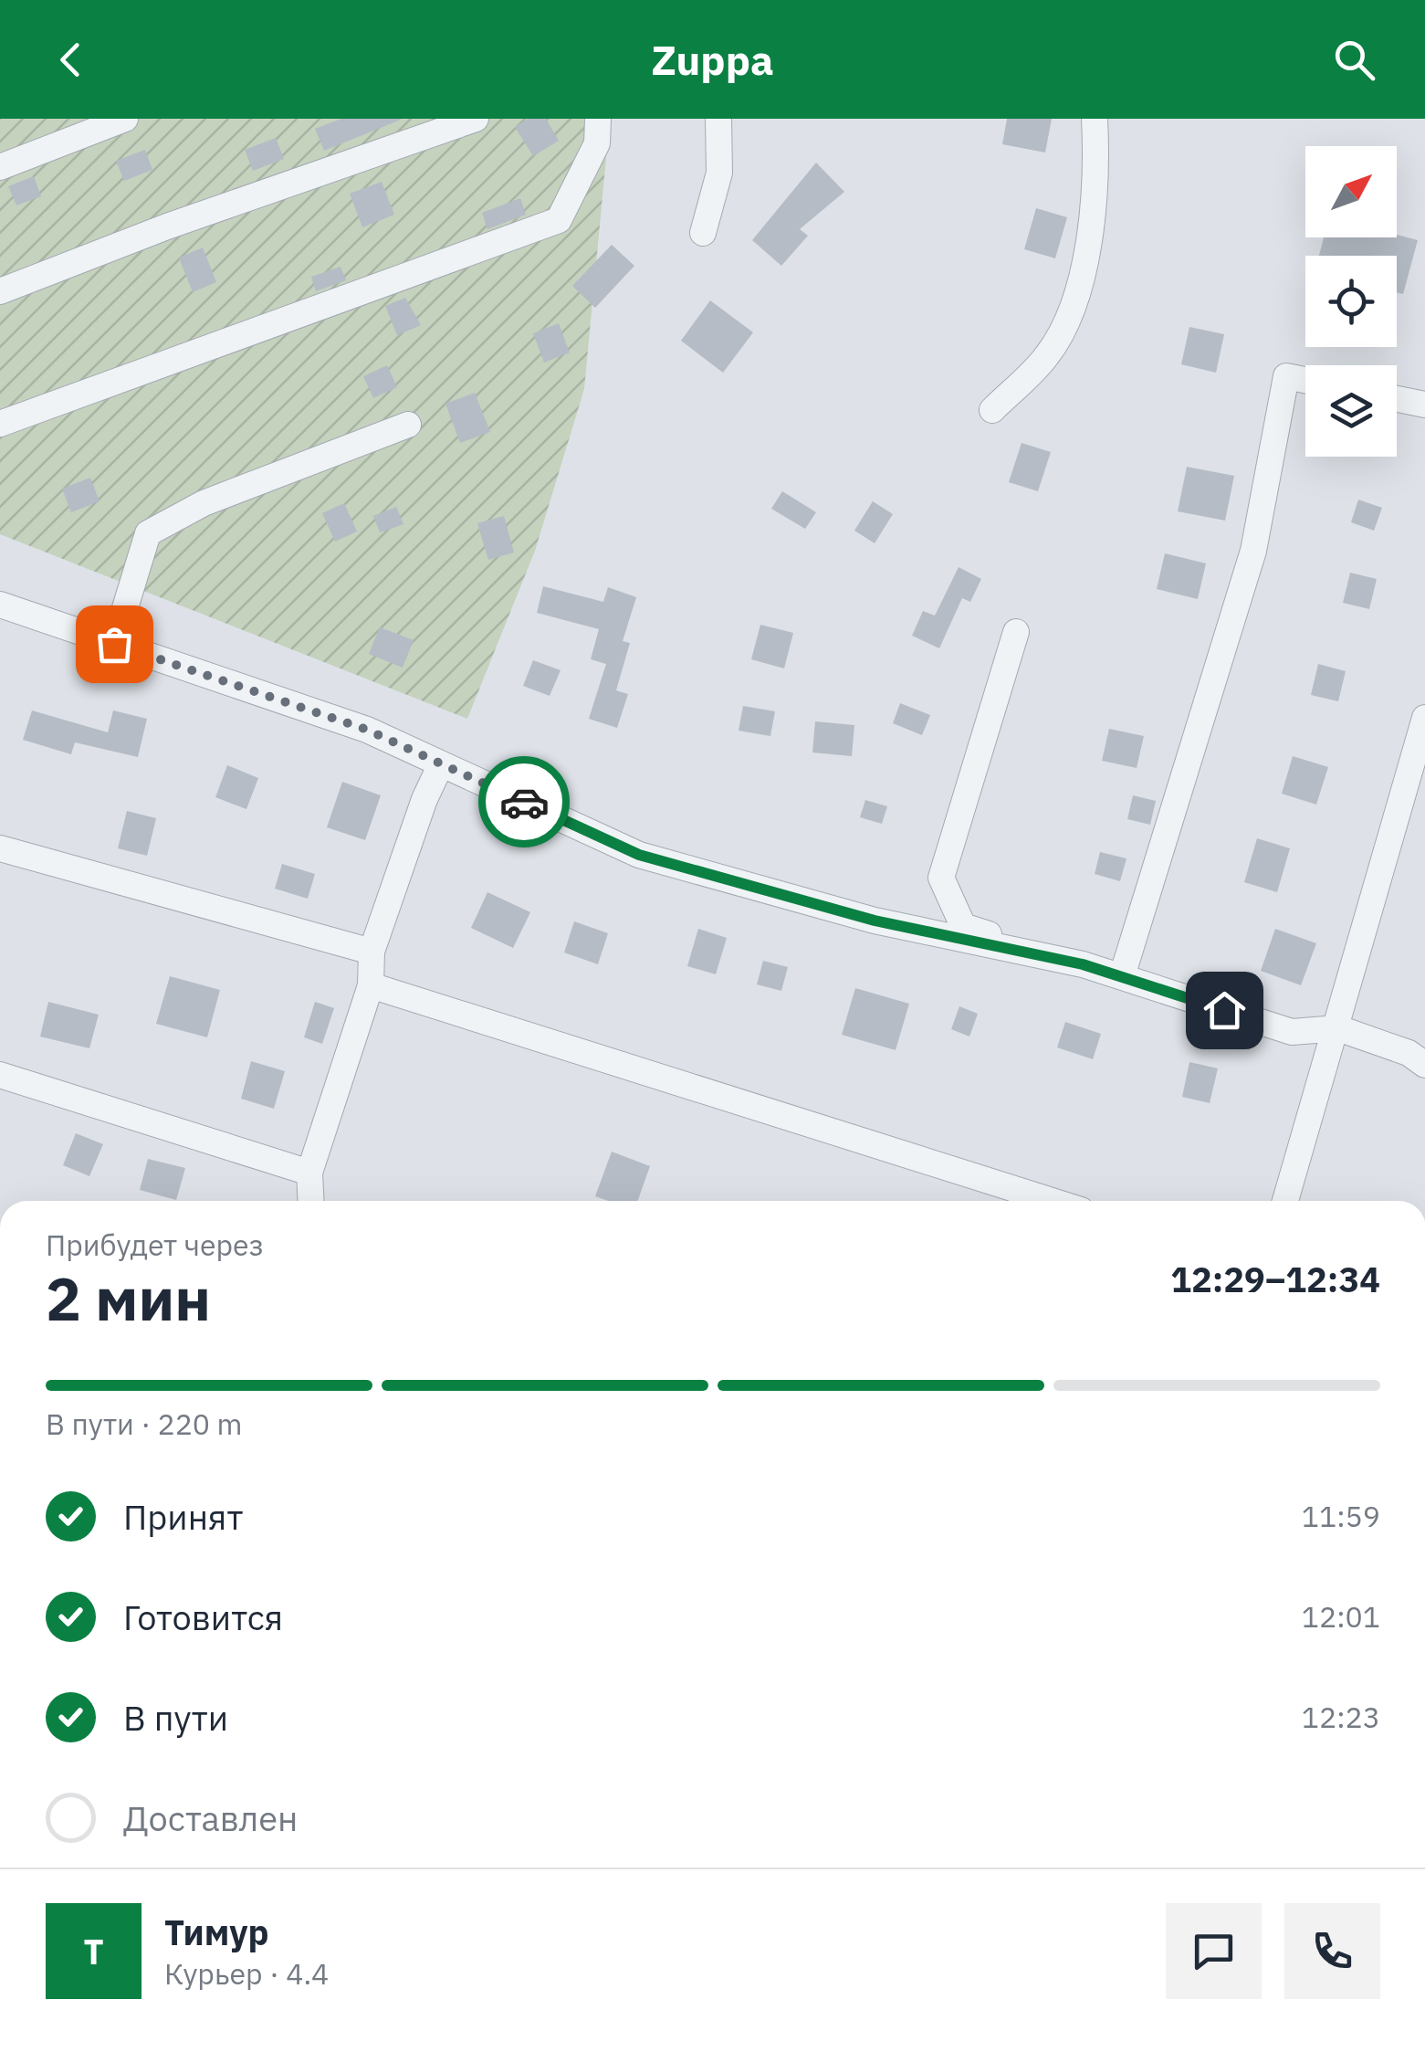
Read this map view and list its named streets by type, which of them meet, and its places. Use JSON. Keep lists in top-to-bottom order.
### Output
{
  "north": "top right",
  "page": {
    "header": "Zuppa",
    "heading": ["2 мин", "Прибудет через", "12:29–12:34"],
    "panel": ["Тимур", "Курьер · 4.4"],
    "bar": "В пути · 220 m",
    "list": [
      ["Принят", "11:59"],
      ["Готовится", "12:01"],
      ["В пути", "12:23"],
      "Доставлен"
    ],
    "round": "Т"
  }
}
